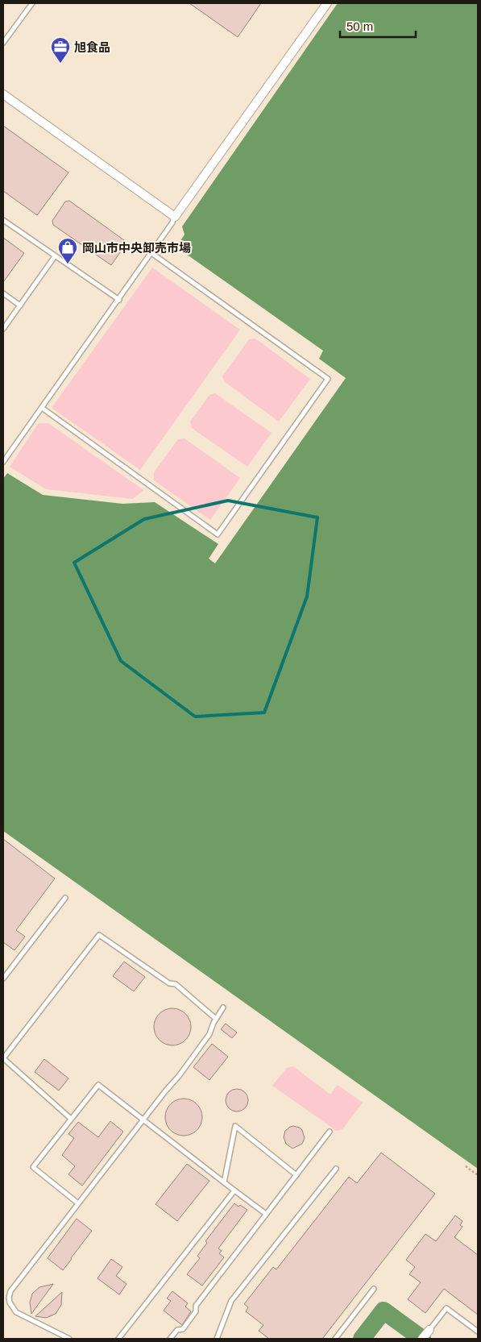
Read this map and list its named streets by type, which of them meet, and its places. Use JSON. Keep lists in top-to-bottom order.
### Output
{
  "places": {
    "office": ["旭食品"],
    "shop": ["岡山市中央卸売市場"]
  },
  "scale_bar": "50 m"
}
